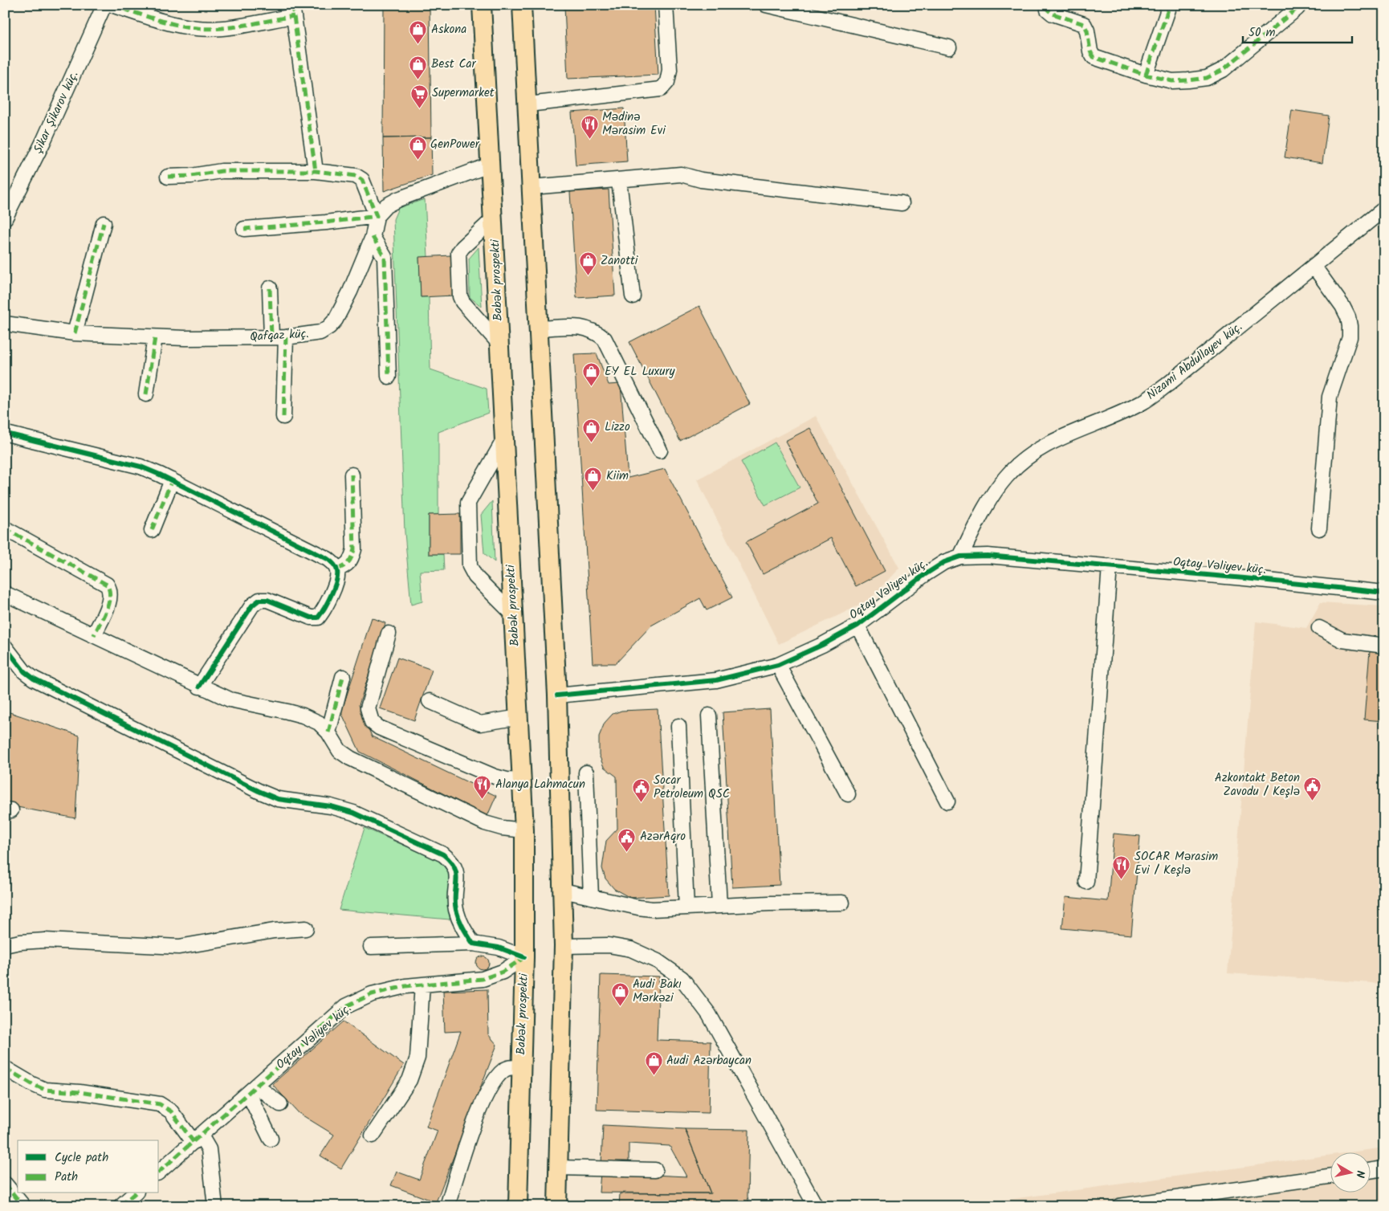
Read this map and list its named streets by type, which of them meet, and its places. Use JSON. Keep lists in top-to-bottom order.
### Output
{
  "streets": {
    "main road": ["Babək prospekti"],
    "street": [
      "Şikar Şikarov küç.",
      "Qafqaz küç.",
      "Nizami Abdullayev küç.",
      "Oqtay Vəliyev küç."
    ]
  },
  "crossings": [
    ["Babək prospekti", "Oqtay Vəliyev küç."],
    ["Nizami Abdullayev küç.", "Oqtay Vəliyev küç."]
  ],
  "places": {
    "shop": [
      "Askona",
      "Best Car",
      "GenPower",
      "Zanotti",
      "EY EL Luxury",
      "Lizzo",
      "Kiim",
      "Audi Bakı Mərkəzi",
      "Audi Azərbaycan"
    ],
    "supermarket": ["Supermarket"],
    "restaurant": ["Mədinə Mərasim Evi", "Alanya Lahmacun", "SOCAR Mərasim Evi / Keşlə"],
    "public building": ["Azkontakt Beton Zavodu / Keşlə", "Socar Petroleum QSC", "AzərAqro"]
  },
  "legend": ["Cycle path", "Path"],
  "scale_bar": "50 m",
  "north": "right"
}
